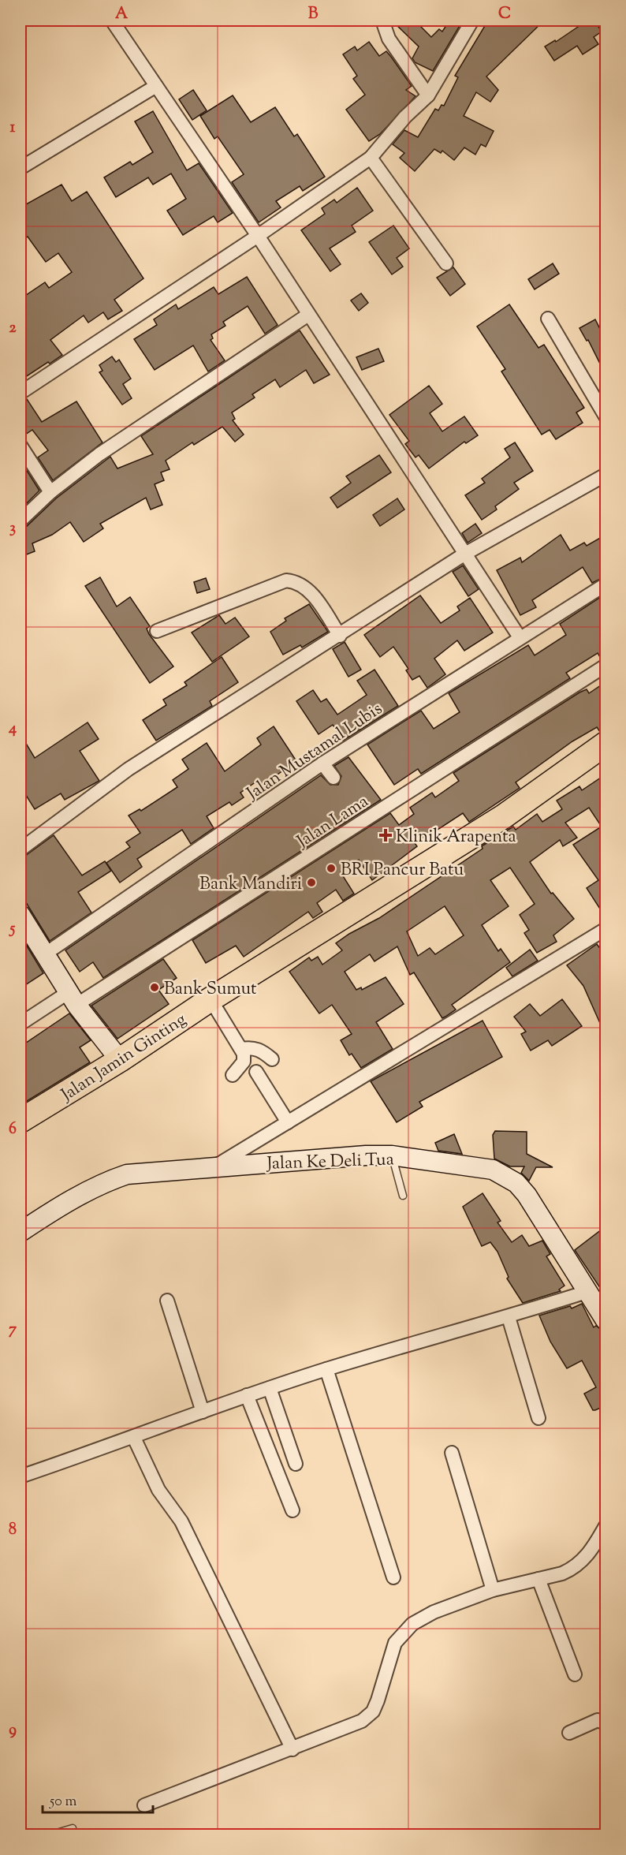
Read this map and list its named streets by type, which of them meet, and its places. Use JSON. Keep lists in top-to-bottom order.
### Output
{
  "streets": {
    "highway": ["Jalan Jamin Ginting"],
    "main road": ["Jalan Ke Deli Tua"],
    "street": ["Jalan Mustamal Lubis", "Jalan Lama"]
  },
  "places": {
    "health": ["Klinik Arapenta"],
    "other": ["BRI Pancur Batu", "Bank Mandiri", "Bank Sumut"]
  },
  "scale_bar": "50 m",
  "grid": {
    "columns": ["A", "B", "C"],
    "rows": [
      "1",
      "2",
      "3",
      "4",
      "5",
      "6",
      "7",
      "8",
      "9"
    ]
  }
}
